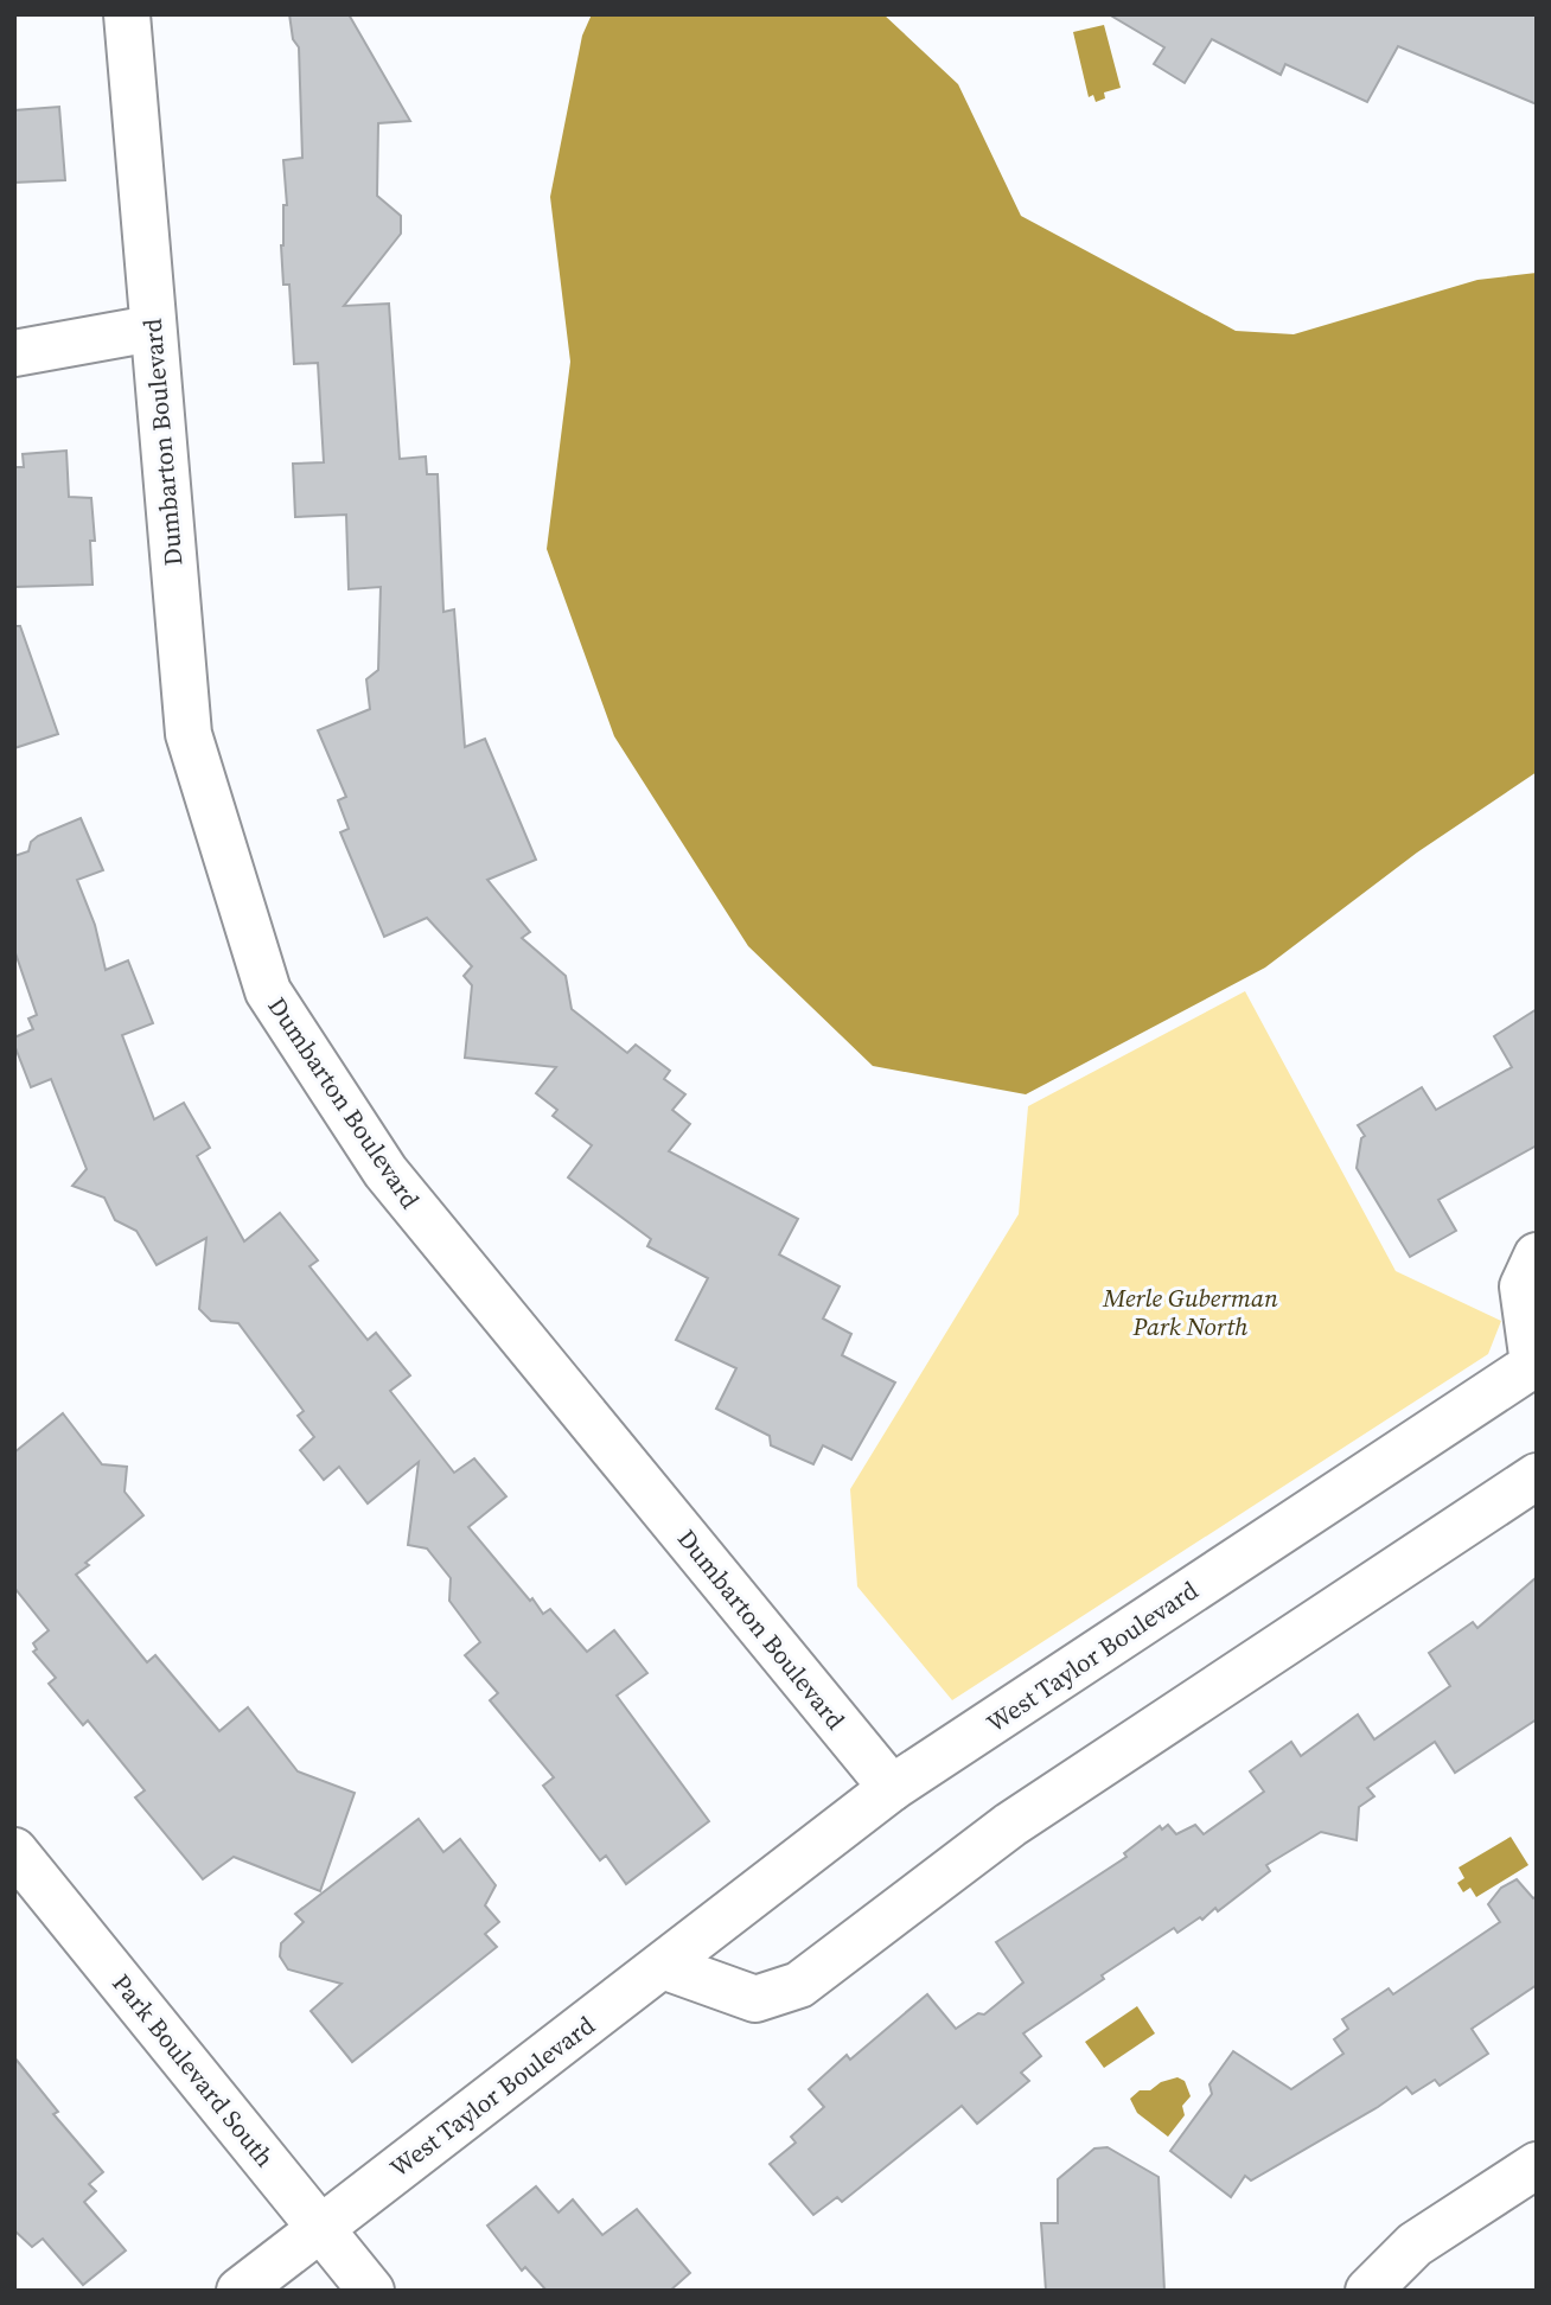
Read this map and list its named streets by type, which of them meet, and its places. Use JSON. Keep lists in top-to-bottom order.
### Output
{
  "streets": {
    "street": ["Dumbarton Boulevard", "West Taylor Boulevard", "Park Boulevard South"]
  },
  "crossings": [
    ["Dumbarton Boulevard", "West Taylor Boulevard"],
    ["West Taylor Boulevard", "Park Boulevard South"]
  ],
  "parks": ["Merle Guberman Park North"]
}
